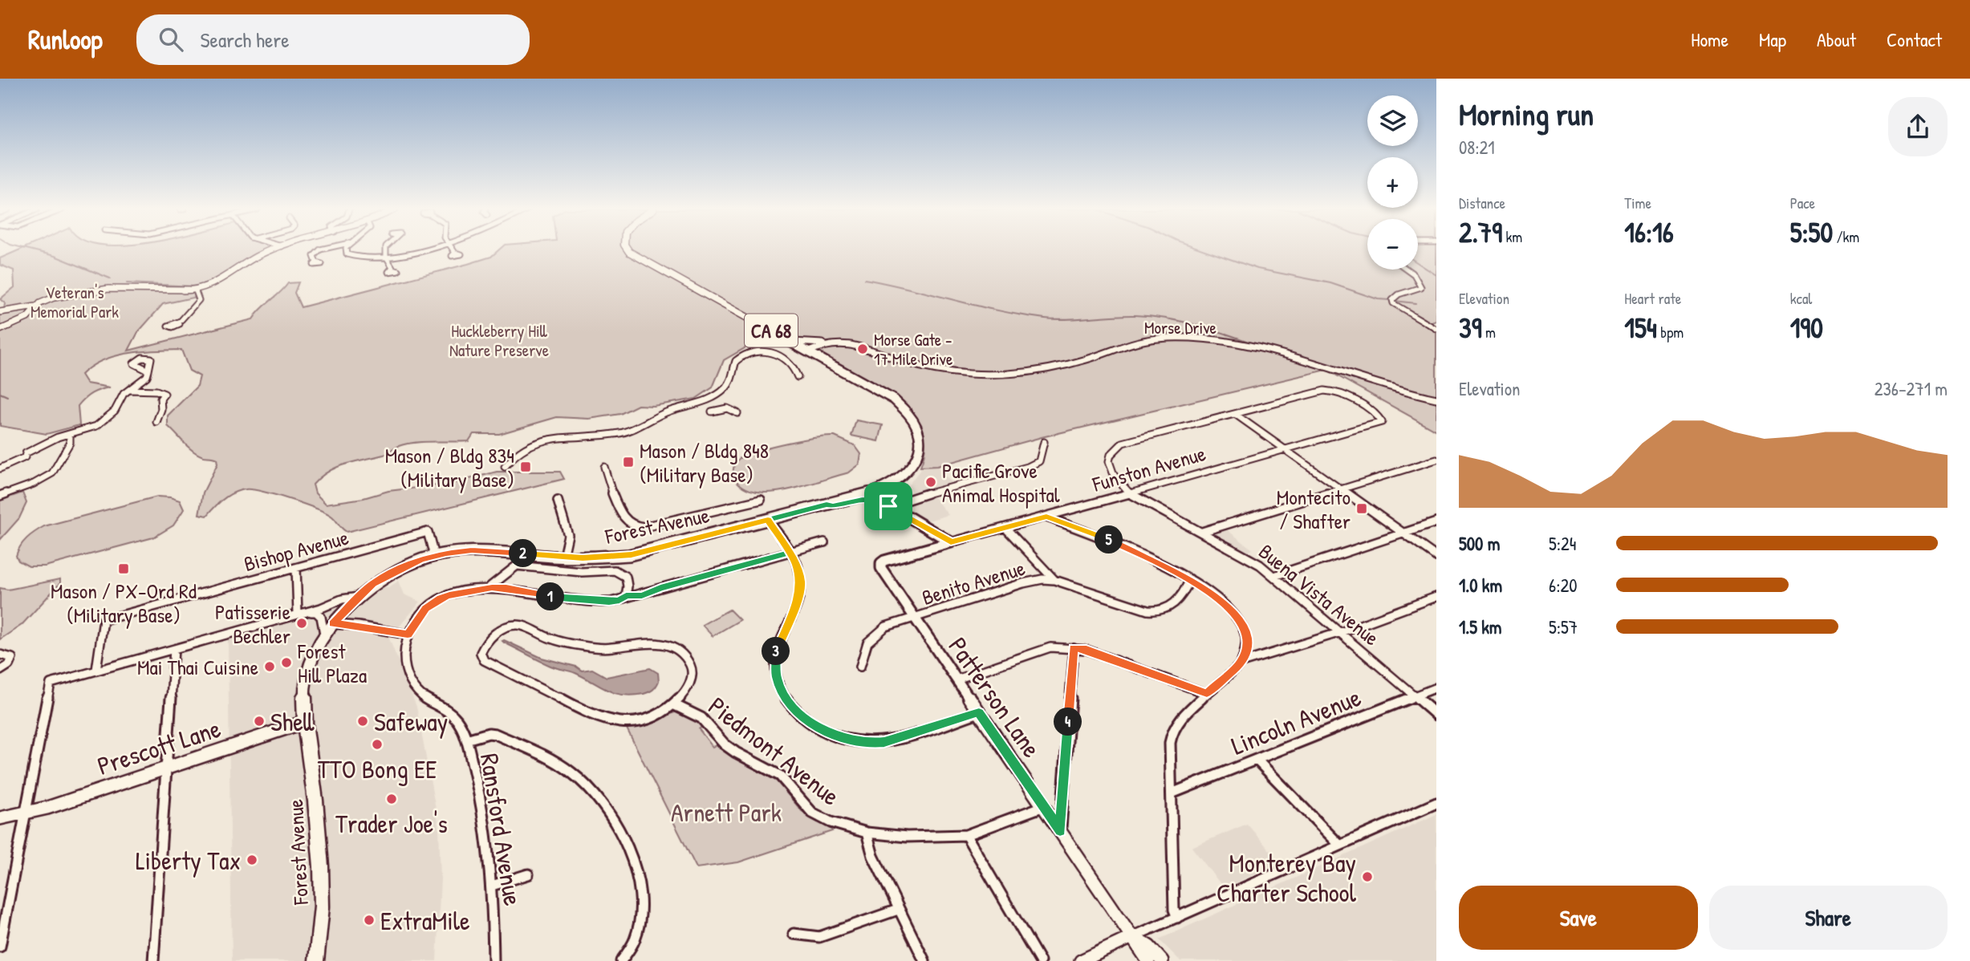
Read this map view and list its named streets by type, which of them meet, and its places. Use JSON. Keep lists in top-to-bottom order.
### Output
{
  "streets": {
    "main road": ["CA 68", "Forest Avenue"],
    "street": [
      "Morse Drive",
      "Funston Avenue",
      "Bishop Avenue",
      "Benito Avenue",
      "Buena Vista Avenue",
      "Patterson Lane",
      "Lincoln Avenue",
      "Prescott Lane",
      "Piedmont Avenue",
      "Ransford Avenue"
    ]
  },
  "crossings": [
    ["Morse Drive", "CA 68"],
    ["Morse Drive", "Forest Avenue"],
    ["CA 68", "Forest Avenue"],
    ["Funston Avenue", "Buena Vista Avenue"],
    ["Funston Avenue", "Patterson Lane"],
    ["Forest Avenue", "Bishop Avenue"],
    ["Forest Avenue", "Prescott Lane"],
    ["Benito Avenue", "Patterson Lane"],
    ["Buena Vista Avenue", "Lincoln Avenue"],
    ["Patterson Lane", "Piedmont Avenue"]
  ],
  "parks": ["Veteran's Memorial Park", "Huckleberry Hill Nature Preserve", "Arnett Park"],
  "places": {
    "other": [
      "Morse Gate - 17 Mile Drive",
      "Pacific Grove Animal Hospital",
      "Patisserie Bechler",
      "Forest Hill Plaza",
      "Mai Thai Cuisine",
      "Shell",
      "Safeway",
      "TTO Bong EE",
      "Trader Joe's",
      "Liberty Tax",
      "Monterey Bay Charter School",
      "ExtraMile"
    ],
    "transit": [
      "Mason / Bldg 848 (Military Base)",
      "Mason / Bldg 834 (Military Base)",
      "Montecito / Shafter",
      "Mason / PX-Ord Rd (Military Base)"
    ]
  },
  "page": {
    "header": "Runloop",
    "search": "Search here",
    "nav": [
      "Home",
      "Map",
      "About",
      "Contact"
    ],
    "heading": ["Morning run", "08:21"],
    "map_buttons": ["+", "−"],
    "stats": [
      ["Distance", "2.79 km"],
      ["Time", "16:16"],
      ["Pace", "5:50 /km"],
      ["Elevation", "39 m"],
      ["Heart rate", "154 bpm"],
      ["kcal", "190"]
    ],
    "chart": ["Elevation", "236–271 m"],
    "list": [
      {
        "name": "500 m",
        "note": "5:24"
      },
      {
        "name": "1.0 km",
        "note": "6:20"
      },
      {
        "name": "1.5 km",
        "note": "5:57"
      }
    ],
    "pins": [
      "5",
      "2",
      "1",
      "3",
      "4"
    ],
    "buttons": ["Save", "Share"]
  }
}
